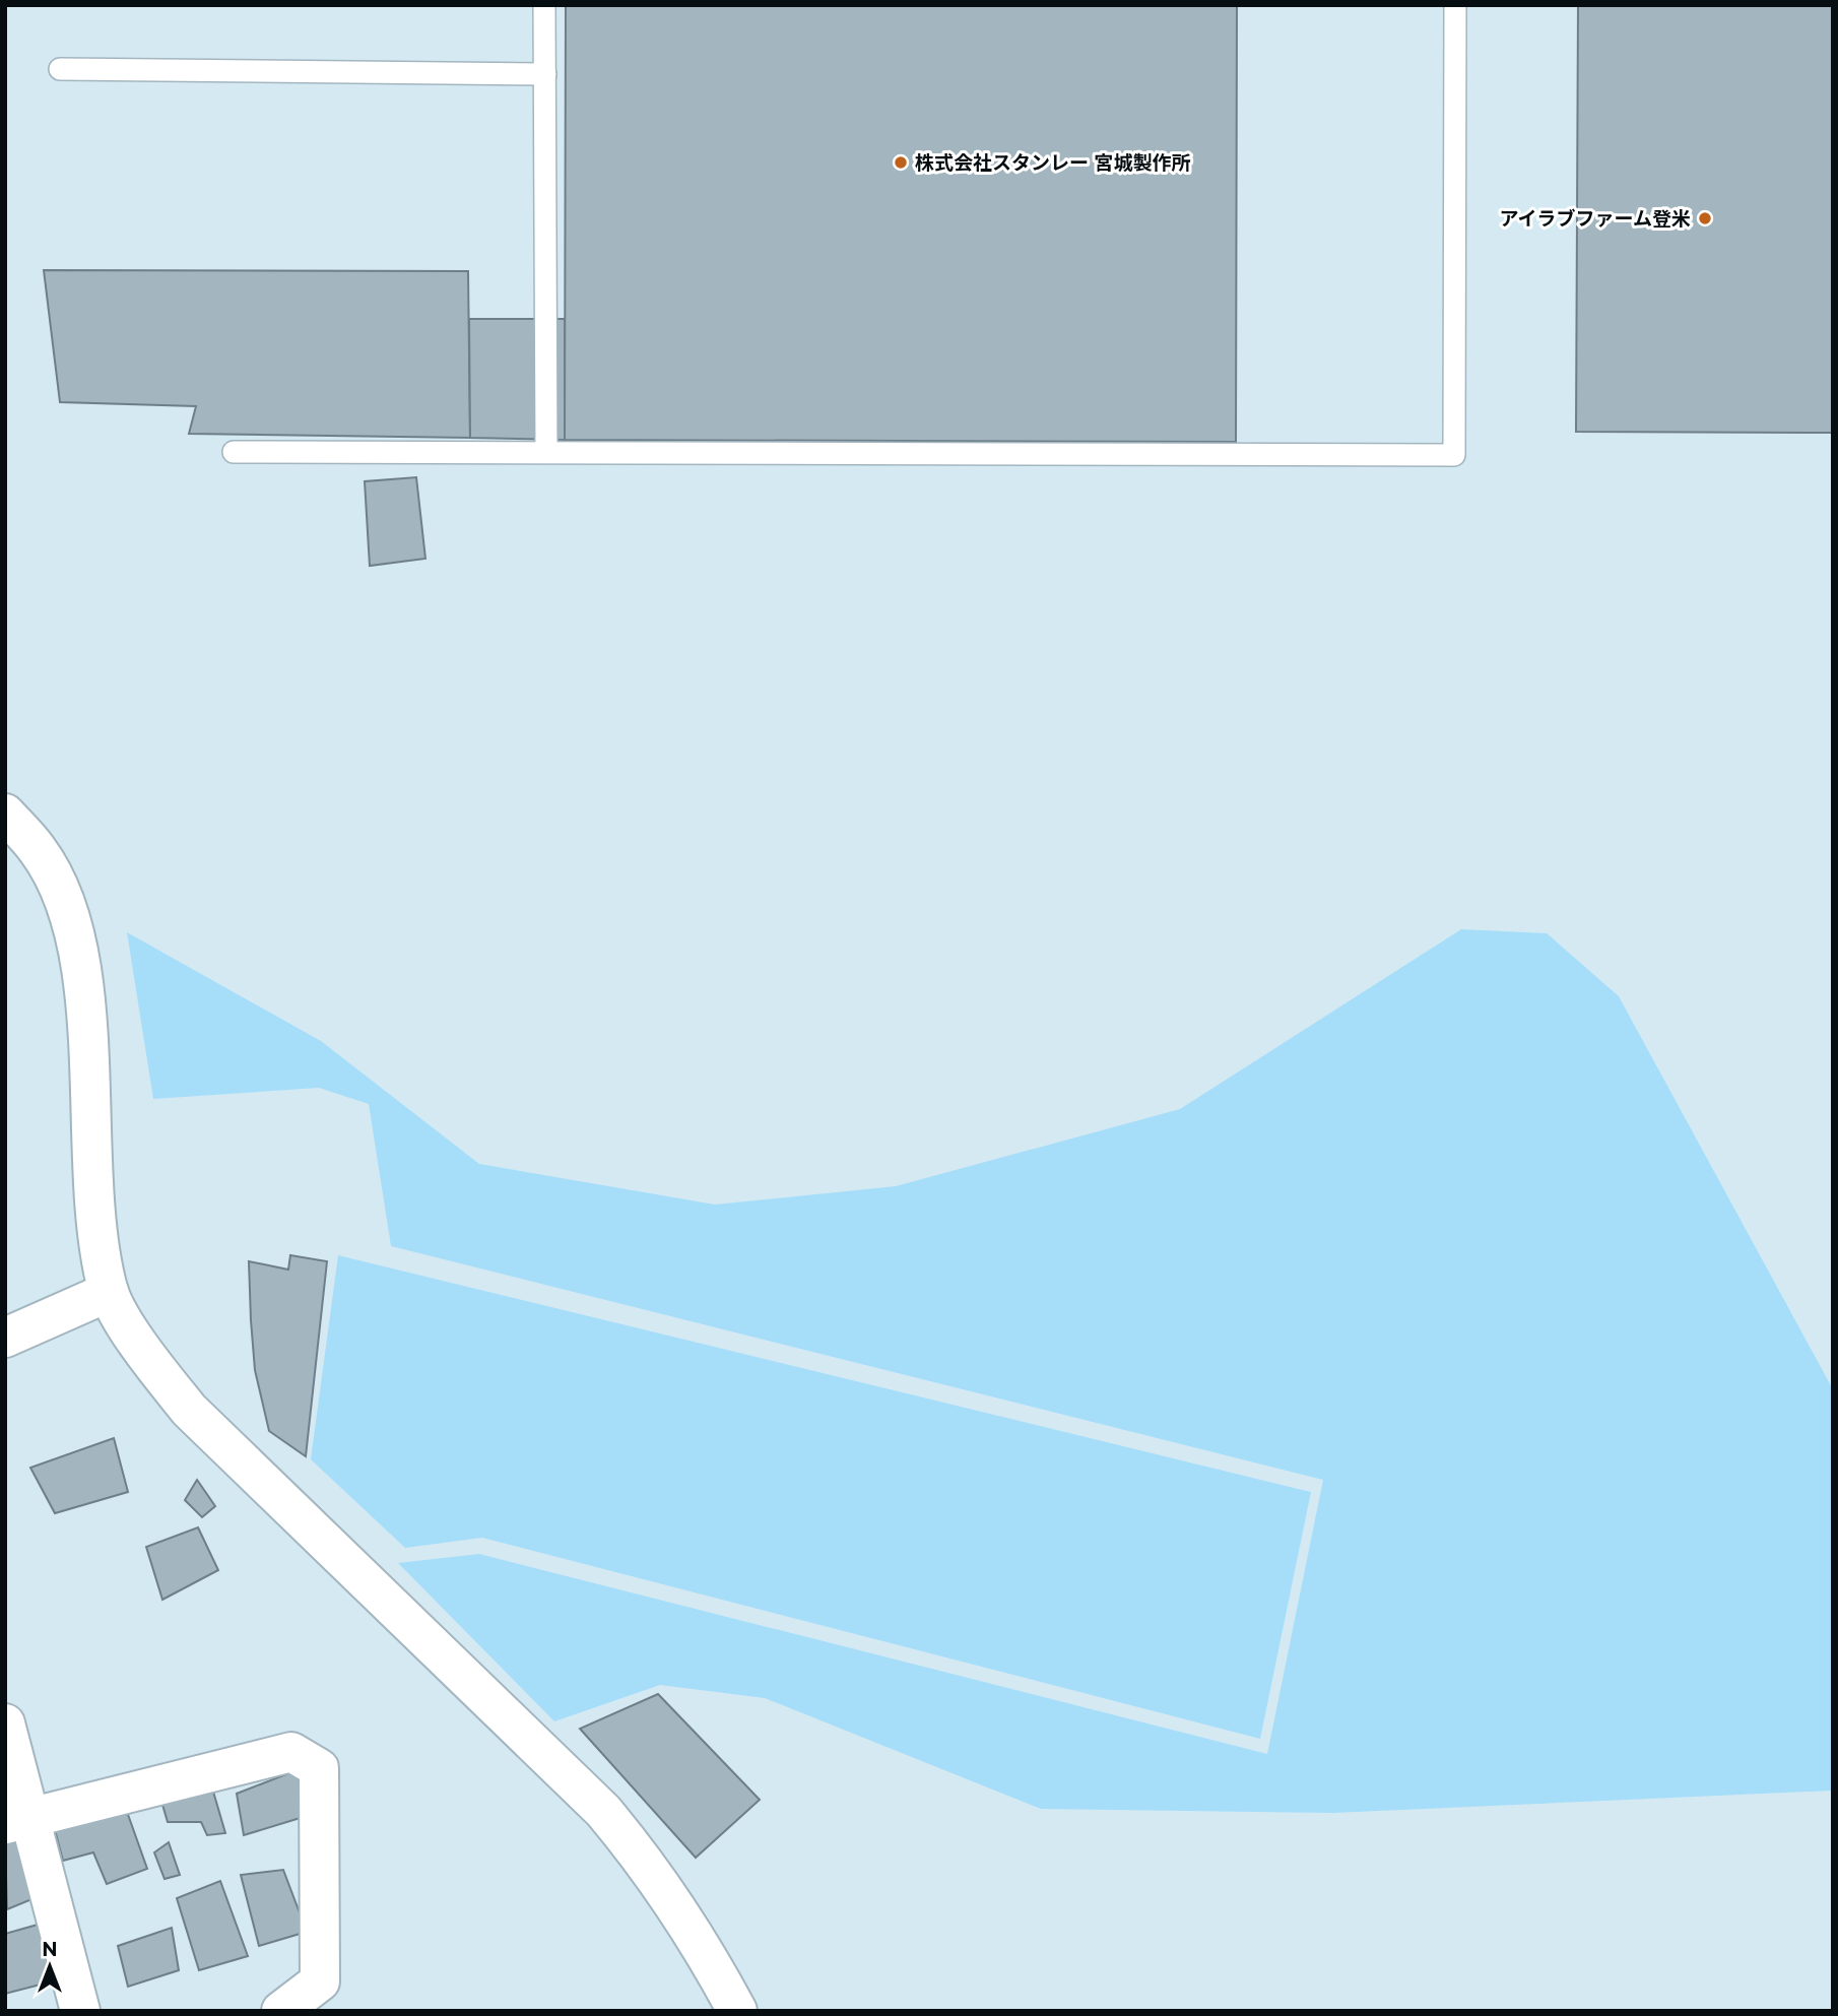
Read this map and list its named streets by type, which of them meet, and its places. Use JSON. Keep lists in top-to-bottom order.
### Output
{
  "places": ["株式会社スタンレー 宮城製作所", "アイラブファーム登米"],
  "north": "top"
}
